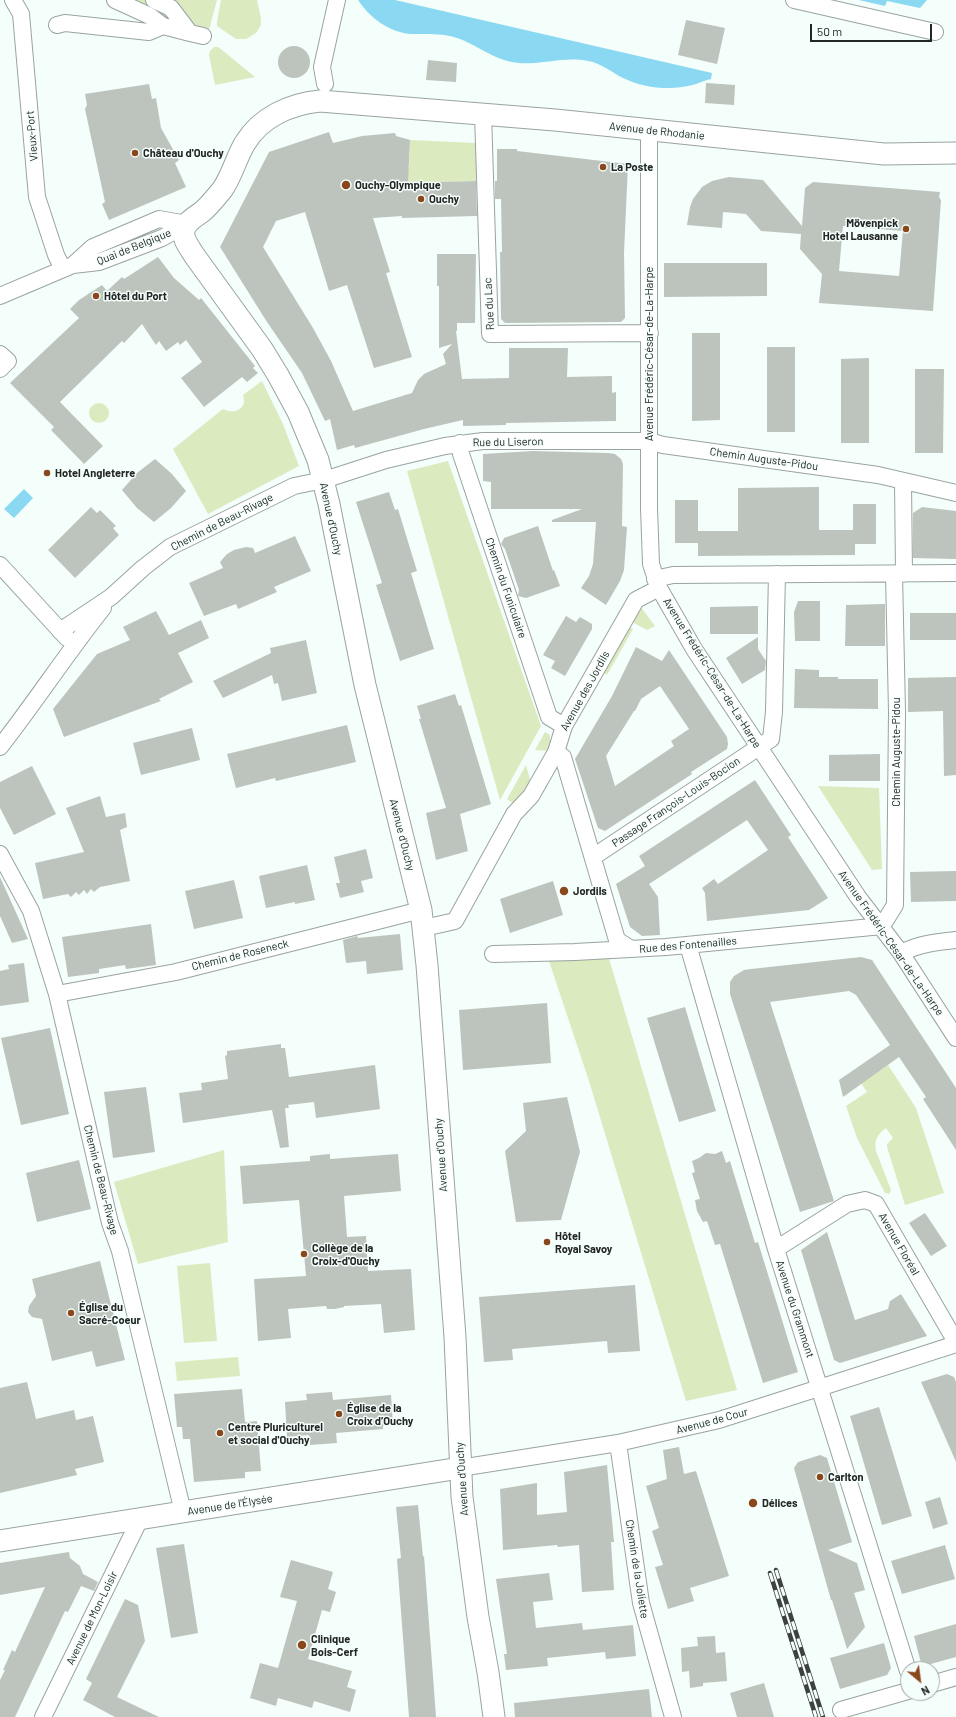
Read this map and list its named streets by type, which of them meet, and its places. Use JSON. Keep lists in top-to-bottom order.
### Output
{
  "streets": {
    "main road": ["Avenue de Rhodanie", "Avenue d'Ouchy", "Avenue de l'Élysée"],
    "street": [
      "Vieux-Port",
      "Quai de Belgique",
      "Rue du Lac",
      "Avenue Frédéric-César-de-La-Harpe",
      "Rue du Liseron",
      "Chemin Auguste-Pidou",
      "Chemin de Beau-Rivage",
      "Chemin du Funiculaire",
      "Avenue des Jordils",
      "Passage François-Louis-Bocion",
      "Rue des Fontenailles",
      "Chemin de Roseneck",
      "Avenue Floréal",
      "Avenue du Grammont",
      "Avenue de Cour",
      "Chemin de la Joliette",
      "Avenue de Mon-Loisir"
    ]
  },
  "crossings": [
    ["Avenue de Rhodanie", "Quai de Belgique"],
    ["Avenue de Rhodanie", "Rue du Lac"],
    ["Avenue de Rhodanie", "Avenue Frédéric-César-de-La-Harpe"],
    ["Avenue de Rhodanie", "Avenue d'Ouchy"],
    ["Vieux-Port", "Quai de Belgique"],
    ["Quai de Belgique", "Avenue d'Ouchy"],
    ["Rue du Lac", "Avenue Frédéric-César-de-La-Harpe"],
    ["Avenue Frédéric-César-de-La-Harpe", "Rue du Liseron"],
    ["Avenue Frédéric-César-de-La-Harpe", "Chemin Auguste-Pidou"],
    ["Avenue Frédéric-César-de-La-Harpe", "Avenue des Jordils"],
    ["Avenue Frédéric-César-de-La-Harpe", "Passage François-Louis-Bocion"],
    ["Avenue Frédéric-César-de-La-Harpe", "Rue des Fontenailles"],
    ["Rue du Liseron", "Chemin Auguste-Pidou"],
    ["Rue du Liseron", "Avenue d'Ouchy"],
    ["Rue du Liseron", "Chemin de Beau-Rivage"],
    ["Rue du Liseron", "Chemin du Funiculaire"],
    ["Chemin Auguste-Pidou", "Rue des Fontenailles"],
    ["Avenue d'Ouchy", "Chemin de Beau-Rivage"],
    ["Avenue d'Ouchy", "Avenue des Jordils"],
    ["Avenue d'Ouchy", "Chemin de Roseneck"],
    ["Avenue d'Ouchy", "Avenue de Cour"],
    ["Avenue d'Ouchy", "Avenue de l'Élysée"],
    ["Chemin de Beau-Rivage", "Chemin de Roseneck"],
    ["Chemin de Beau-Rivage", "Avenue de l'Élysée"],
    ["Chemin du Funiculaire", "Avenue des Jordils"],
    ["Avenue des Jordils", "Chemin de Roseneck"],
    ["Rue des Fontenailles", "Avenue du Grammont"],
    ["Avenue Floréal", "Avenue du Grammont"],
    ["Avenue Floréal", "Avenue de Cour"],
    ["Avenue du Grammont", "Avenue de Cour"],
    ["Avenue de Cour", "Avenue de l'Élysée"],
    ["Avenue de Cour", "Chemin de la Joliette"],
    ["Avenue de l'Élysée", "Avenue de Mon-Loisir"]
  ],
  "places": [
    "Château d'Ouchy",
    "La Poste",
    "Ouchy-Olympique",
    "Ouchy",
    "Mövenpick Hotel Lausanne",
    "Hôtel du Port",
    "Hotel Angleterre",
    "Jordils",
    "Hôtel Royal Savoy",
    "Collège de la Croix-d'Ouchy",
    "Église du Sacré-Coeur",
    "Église de la Croix d’Ouchy",
    "Centre Pluriculturel et social d'Ouchy",
    "Carlton",
    "Délices",
    "Clinique Bois-Cerf"
  ],
  "scale_bar": "50 m",
  "north": "bottom right"
}
